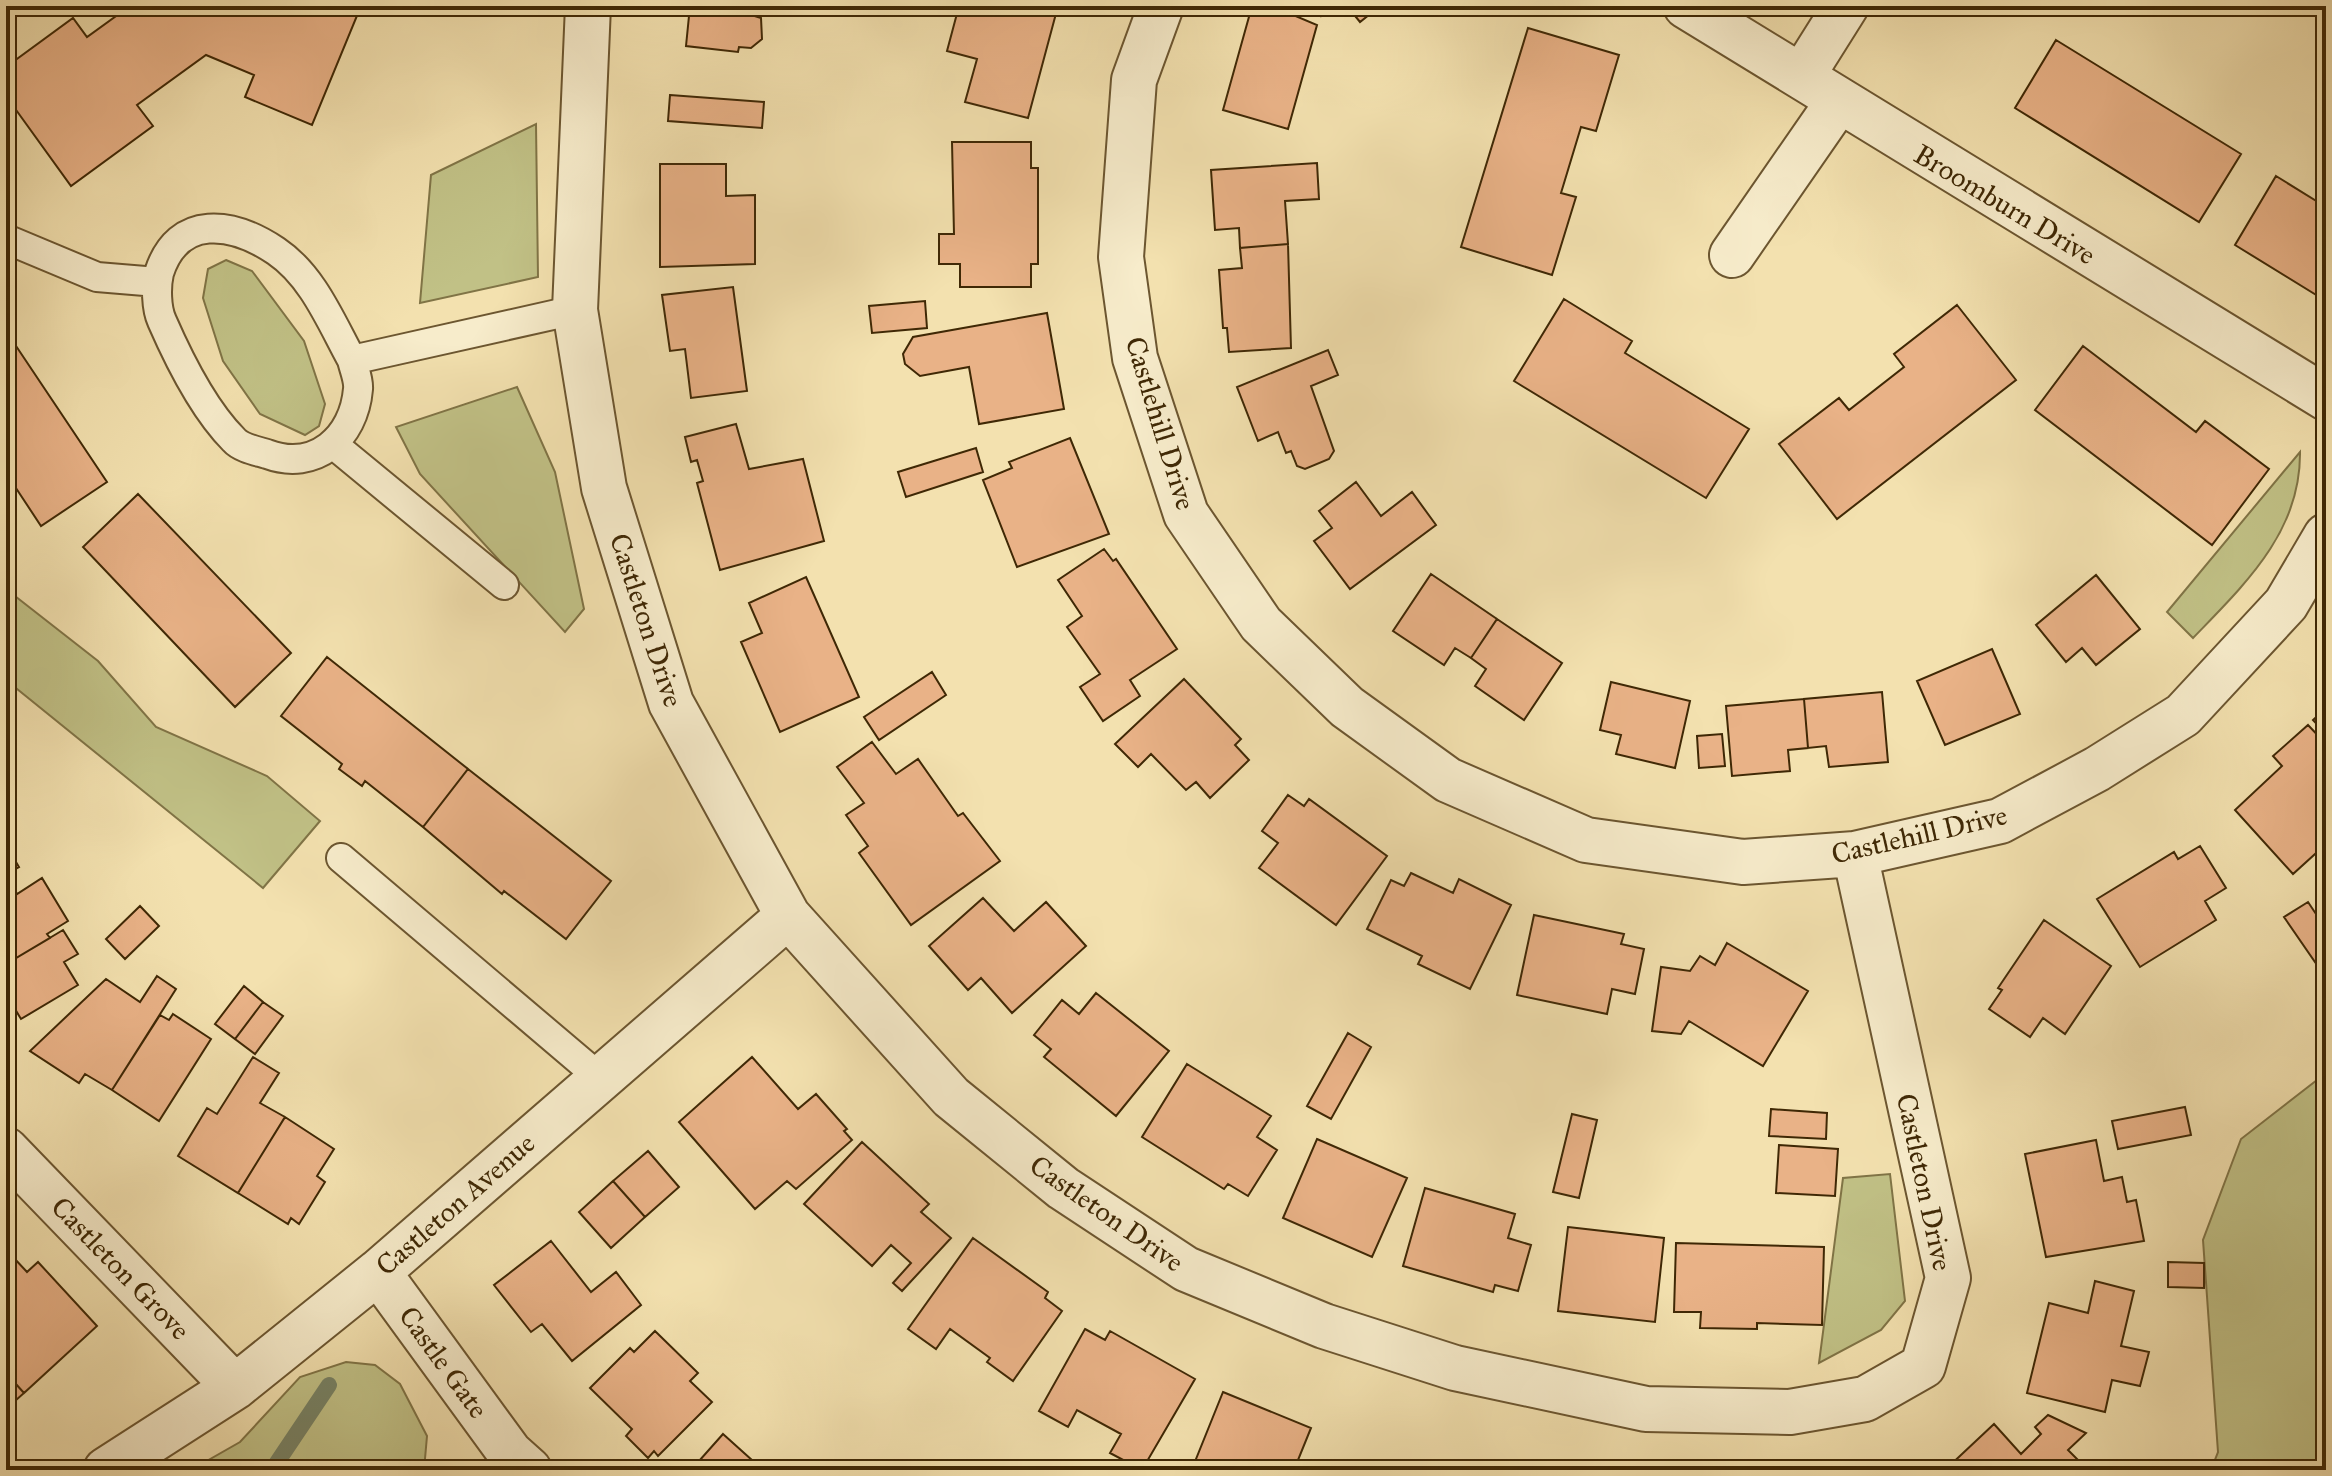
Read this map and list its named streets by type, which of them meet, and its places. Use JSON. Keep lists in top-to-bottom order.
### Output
{
  "streets": {
    "street": [
      "Broomburn Drive",
      "Castlehill Drive",
      "Castleton Drive",
      "Castleton Avenue",
      "Castleton Grove",
      "Castle Gate"
    ]
  },
  "crossings": [
    ["Castlehill Drive", "Castleton Drive"],
    ["Castleton Drive", "Castleton Avenue"],
    ["Castleton Avenue", "Castleton Grove"],
    ["Castleton Avenue", "Castle Gate"]
  ]
}
